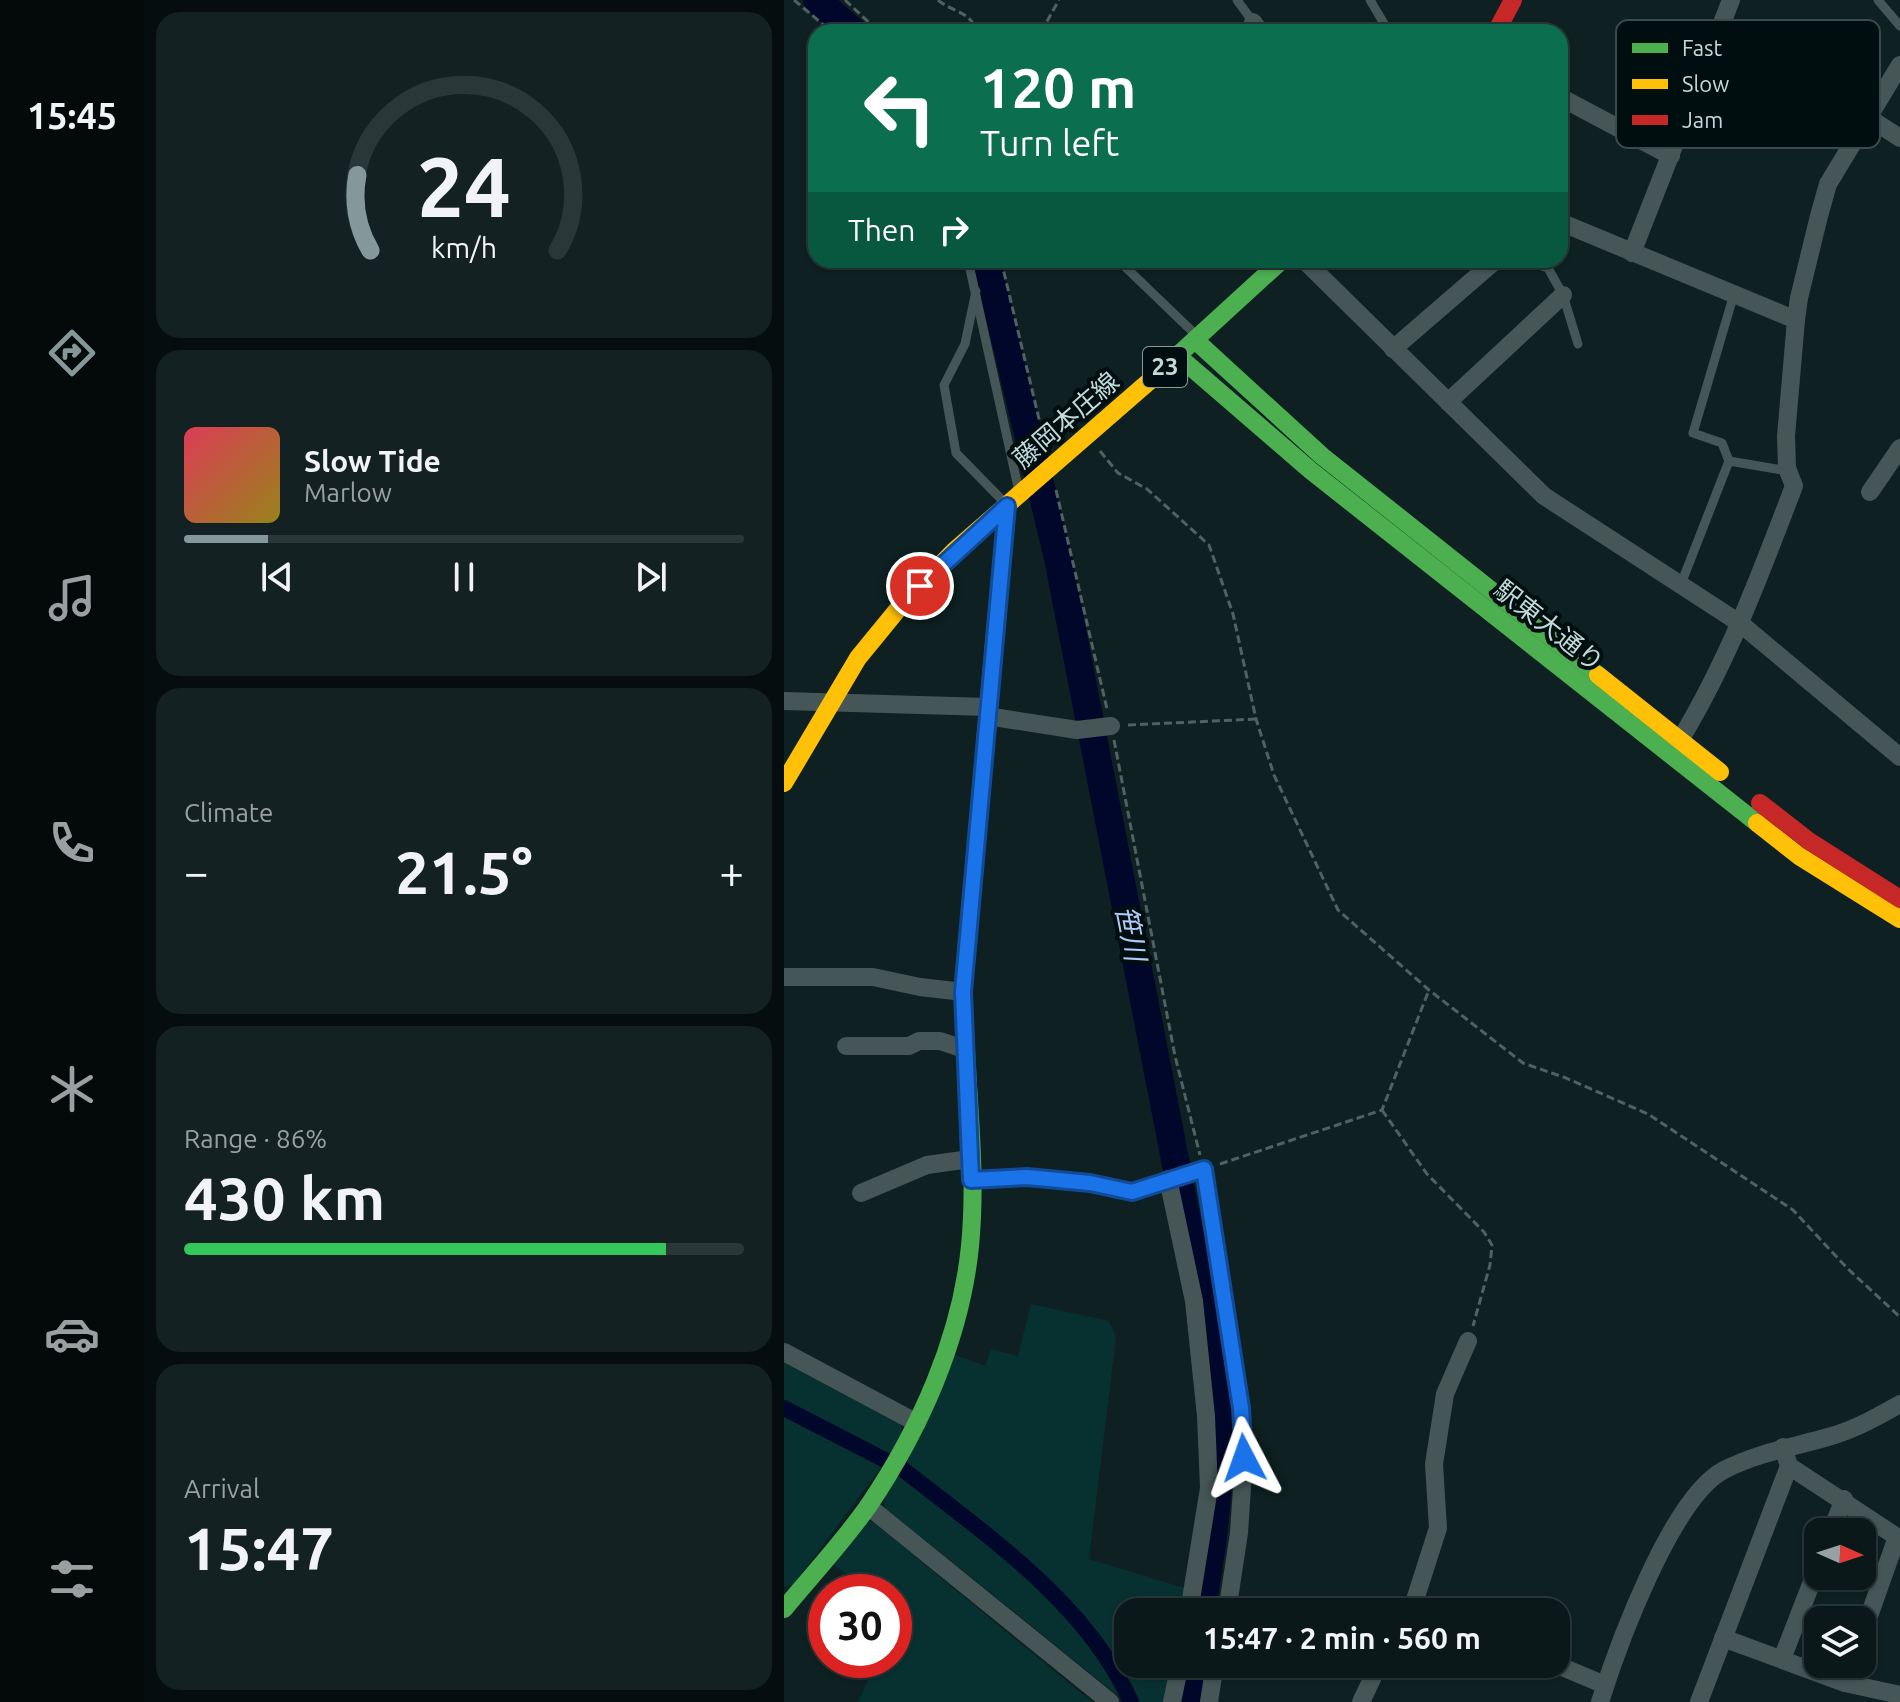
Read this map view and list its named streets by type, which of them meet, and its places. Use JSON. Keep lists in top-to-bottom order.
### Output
{
  "streets": {
    "street": ["23", "藤岡本庄線", "駅東大通り"]
  },
  "crossings": [
    ["藤岡本庄線", "駅東大通り"]
  ],
  "water": ["笹川"],
  "legend": ["Fast", "Slow", "Jam"],
  "north": "right",
  "page": {
    "tabs": "15:45",
    "turn": ["120 m", "Turn left"],
    "then": "Then",
    "song": ["Slow Tide", "Marlow"],
    "tile": [
      "Climate",
      ["Range · 86%", "430 km"],
      ["Arrival", "15:47"]
    ],
    "heat": ["−", "21.5°", "+"],
    "limit": "30",
    "trip": "15:47 · 2 min · 560 m",
    "gauge": ["24", "km/h"]
  }
}
